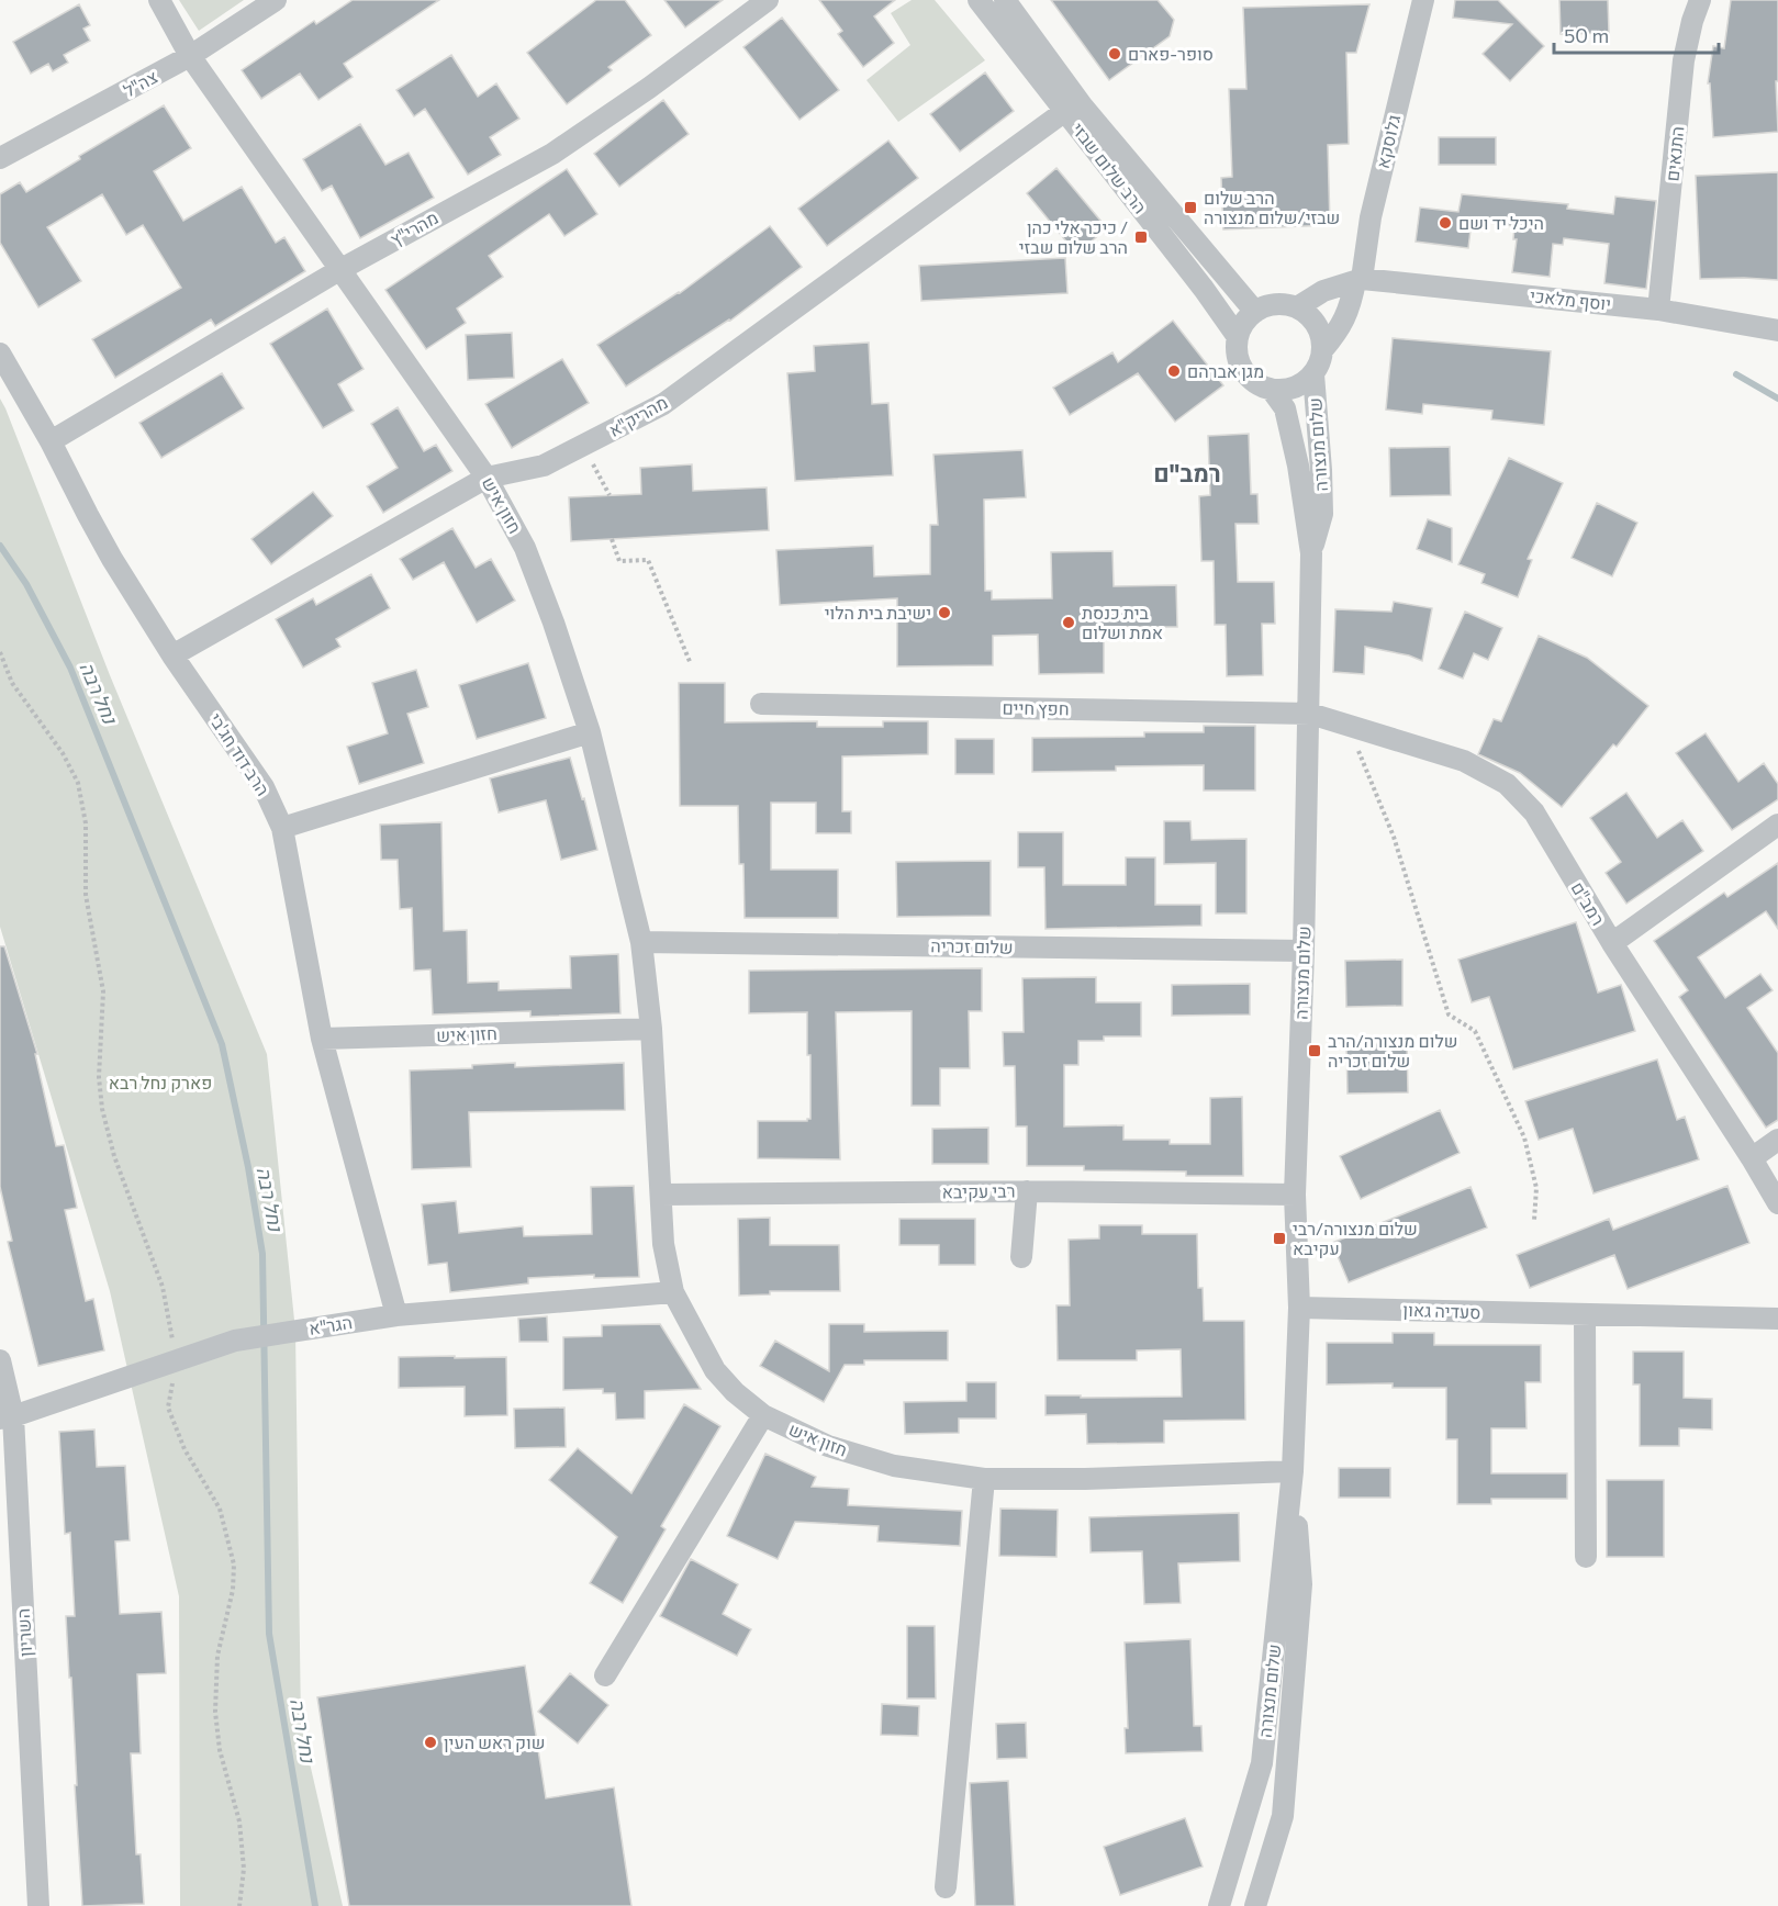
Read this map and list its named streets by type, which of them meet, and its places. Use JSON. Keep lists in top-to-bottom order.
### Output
{
  "streets": {
    "street": [
      "צה\"ל",
      "גלוסקא",
      "התנאים",
      "הרב שלום שבזי",
      "מהרי\"ץ",
      "יוסף מלאכי",
      "מהריק\"א",
      "שלום מנצורה",
      "חזון איש",
      "חפץ חיים",
      "הרב דוד חג'בי",
      "רמב\"ם",
      "שלום זכריה",
      "רבי עקיבא",
      "סעדיה גאון",
      "הגר\"א",
      "השריון"
    ]
  },
  "crossings": [
    ["צה\"ל", "חזון איש"],
    ["גלוסקא", "הרב שלום שבזי"],
    ["גלוסקא", "יוסף מלאכי"],
    ["גלוסקא", "שלום מנצורה"],
    ["התנאים", "יוסף מלאכי"],
    ["הרב שלום שבזי", "מהריק\"א"],
    ["הרב שלום שבזי", "שלום מנצורה"],
    ["מהרי\"ץ", "חזון איש"],
    ["מהרי\"ץ", "הרב דוד חג'בי"],
    ["מהריק\"א", "חזון איש"],
    ["מהריק\"א", "הרב דוד חג'בי"],
    ["שלום מנצורה", "חזון איש"],
    ["שלום מנצורה", "חפץ חיים"],
    ["שלום מנצורה", "רמב\"ם"],
    ["שלום מנצורה", "שלום זכריה"],
    ["שלום מנצורה", "רבי עקיבא"],
    ["שלום מנצורה", "סעדיה גאון"],
    ["חזון איש", "הרב דוד חג'בי"],
    ["חזון איש", "שלום זכריה"],
    ["חזון איש", "רבי עקיבא"],
    ["חזון איש", "הגר\"א"],
    ["חפץ חיים", "רמב\"ם"],
    ["הרב דוד חג'בי", "הגר\"א"],
    ["הגר\"א", "השריון"]
  ],
  "districts": ["רמב\"ם"],
  "water": ["נחל רבה"],
  "parks": ["פארק נחל רבא"],
  "places": {
    "other": [
      "סופר-פארם",
      "היכל יד ושם",
      "מגן אברהם",
      "ישיבת בית הלוי",
      "בית כנסת אמת ושלום",
      "שוק ראש העין"
    ],
    "transit": [
      "הרב שלום שבזי/שלום מנצורה",
      "כיכר אלי כהן / הרב שלום שבזי",
      "שלום מנצורה/הרב שלום זכריה",
      "שלום מנצורה/רבי עקיבא"
    ]
  },
  "scale_bar": "50 m"
}
